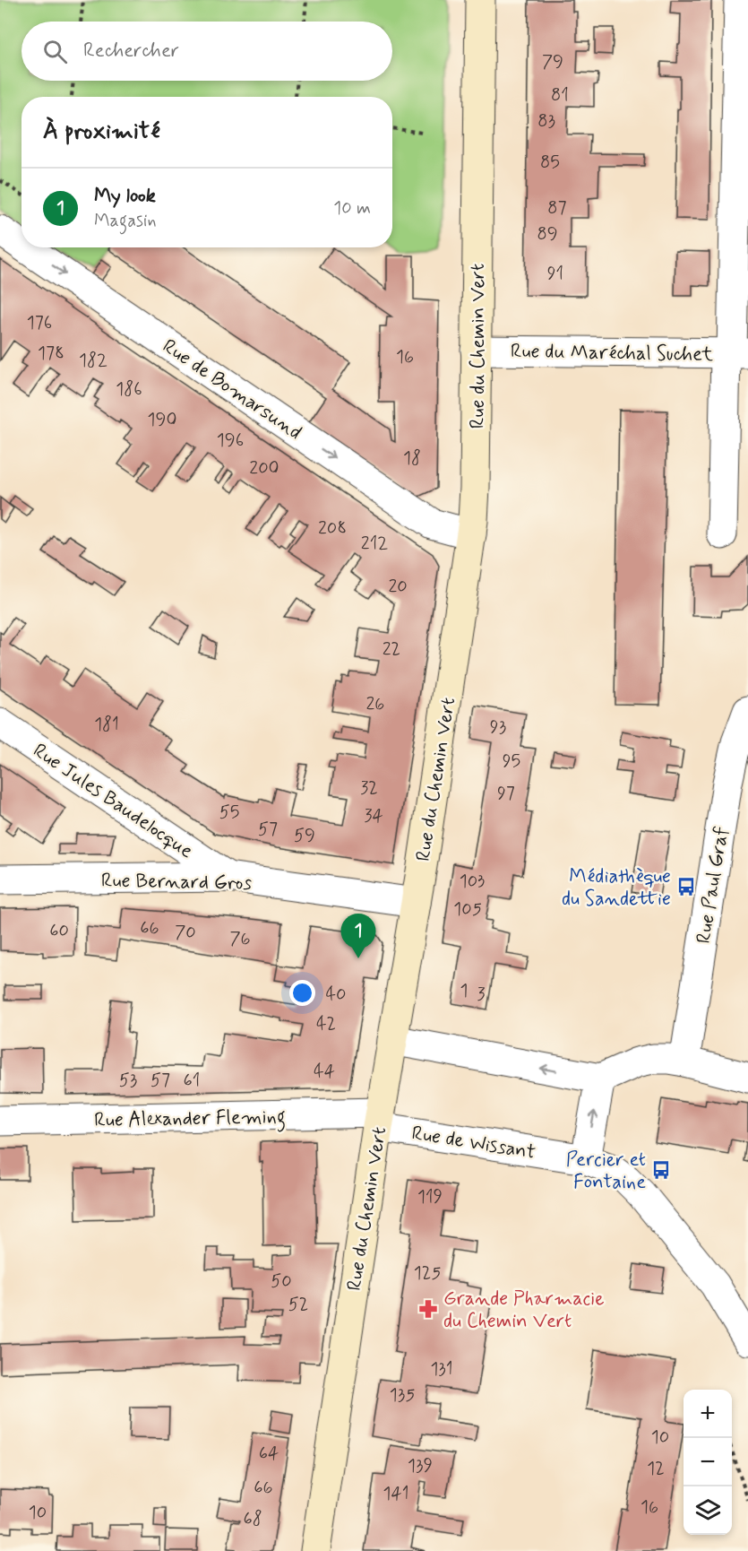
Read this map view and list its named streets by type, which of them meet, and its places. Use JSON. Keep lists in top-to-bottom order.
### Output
{
  "streets": {
    "street": [
      "Rue du Chemin Vert",
      "Rue du Maréchal Suchet",
      "Rue de Bomarsund",
      "Rue Jules Baudelocque",
      "Rue Bernard Gros",
      "Rue Paul Graf",
      "Rue Alexander Fleming",
      "Rue de Wissant"
    ]
  },
  "crossings": [
    ["Rue du Chemin Vert", "Rue du Maréchal Suchet"],
    ["Rue du Chemin Vert", "Rue de Bomarsund"],
    ["Rue du Chemin Vert", "Rue Bernard Gros"],
    ["Rue du Chemin Vert", "Rue Alexander Fleming"],
    ["Rue du Chemin Vert", "Rue de Wissant"],
    ["Rue Jules Baudelocque", "Rue Bernard Gros"],
    ["Rue Alexander Fleming", "Rue de Wissant"]
  ],
  "one_way": ["Rue de Bomarsund"],
  "places": {
    "bus stop": ["Médiathèque du Sandettie", "Percier et Fontaine"],
    "pharmacy": ["Grande Pharmacie du Chemin Vert"]
  },
  "house_numbers": [
    "79",
    "81",
    "83",
    "85",
    "87",
    "89",
    "91",
    "176",
    "178",
    "16",
    "182",
    "186",
    "190",
    "196",
    "18",
    "200",
    "208",
    "212",
    "20",
    "22",
    "26",
    "181",
    "93",
    "95",
    "32",
    "97",
    "55",
    "34",
    "57",
    "59",
    "103",
    "105",
    "66",
    "60",
    "70",
    "76",
    "1",
    "40",
    "3",
    "42",
    "44",
    "53",
    "57",
    "61",
    "119",
    "125",
    "50",
    "52",
    "131",
    "135",
    "10",
    "64",
    "139",
    "12",
    "66",
    "141",
    "16",
    "10",
    "68"
  ],
  "page": {
    "search": "Rechercher",
    "heading": "À proximité",
    "list": [
      {
        "mark": "1",
        "name": "My look",
        "note": "Magasin",
        "value": "10 m"
      }
    ],
    "pins": "1",
    "map_buttons": ["+", "−"]
  }
}
